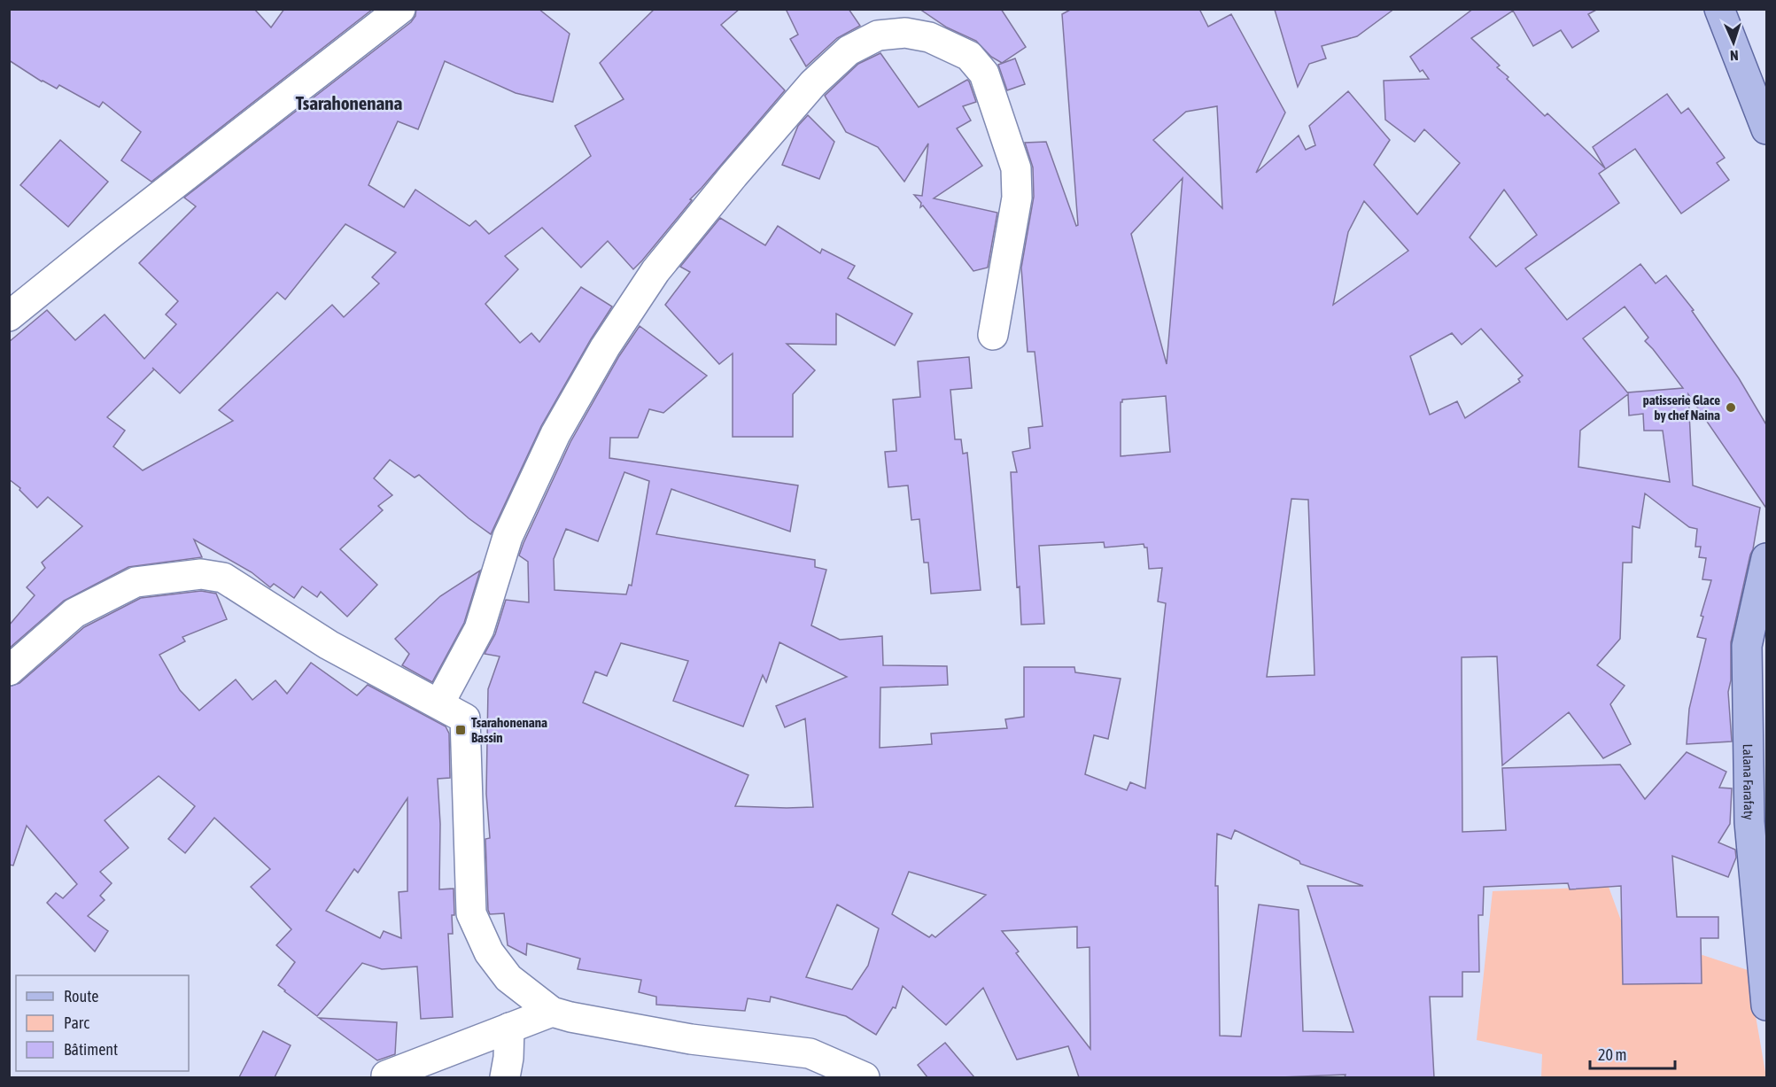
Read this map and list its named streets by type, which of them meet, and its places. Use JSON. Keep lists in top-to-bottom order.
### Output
{
  "streets": {
    "main road": ["Lalana Farafaty"]
  },
  "districts": ["Tsarahonenana"],
  "places": {
    "other": ["patisserie Glace by chef Naina"],
    "transit": ["Tsarahonenana Bassin"]
  },
  "legend": ["Route", "Parc", "Bâtiment"],
  "scale_bar": "20 m",
  "north": "bottom"
}
